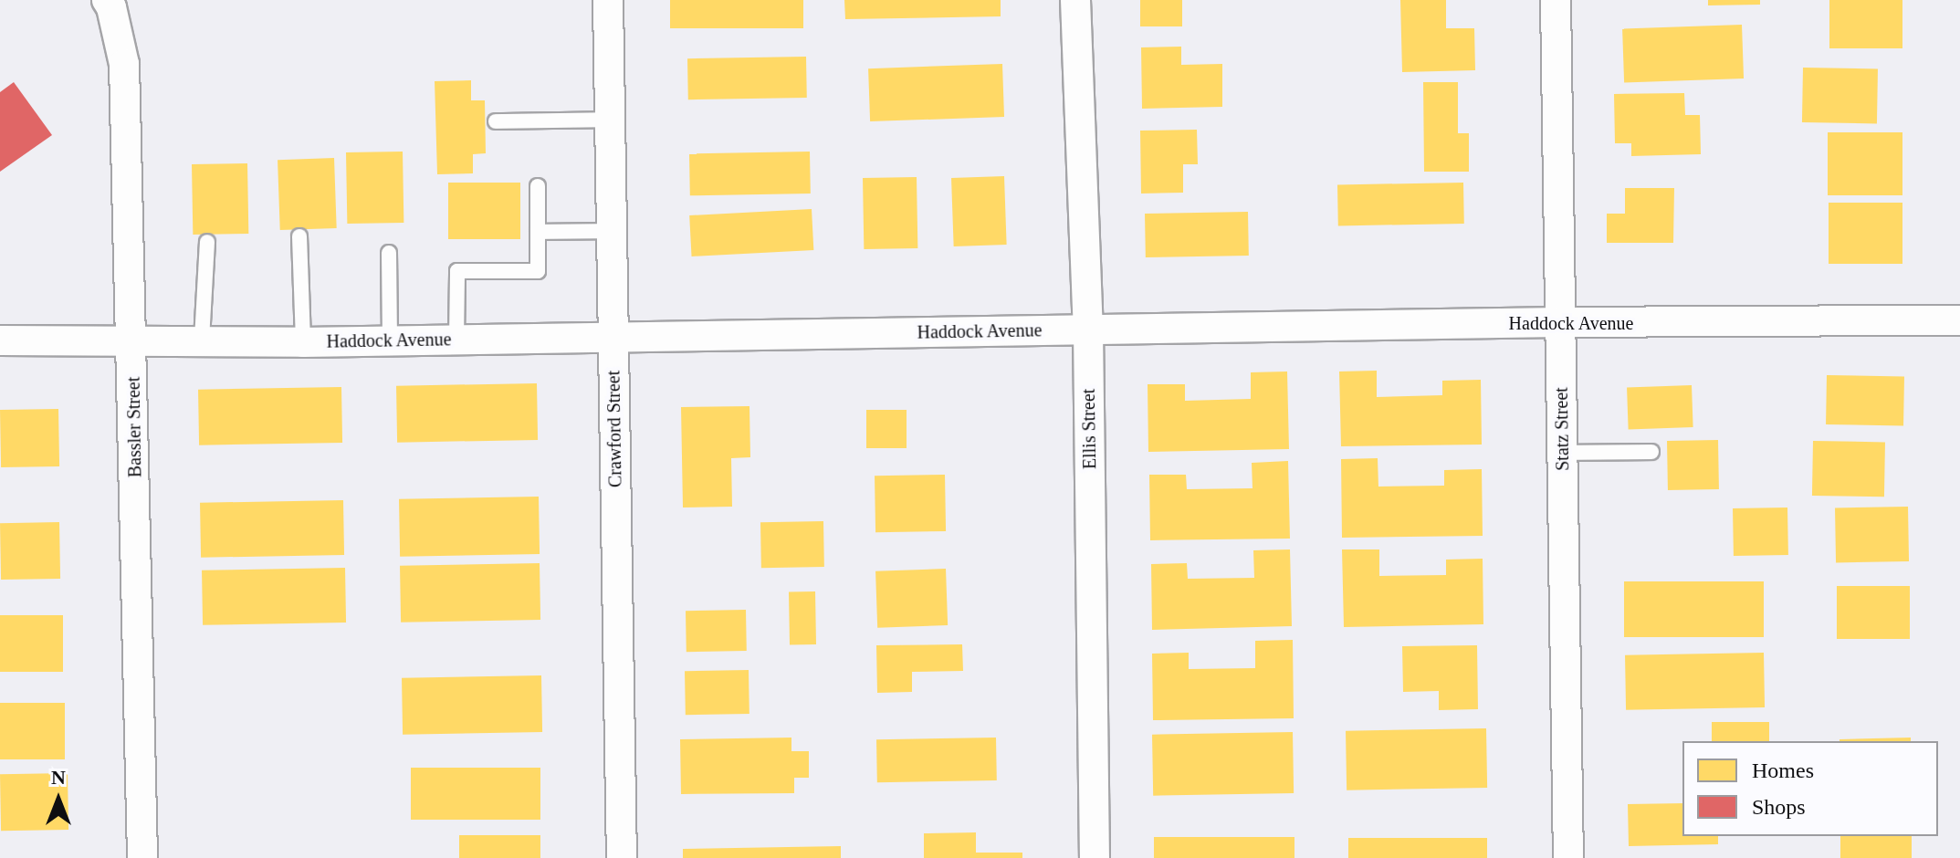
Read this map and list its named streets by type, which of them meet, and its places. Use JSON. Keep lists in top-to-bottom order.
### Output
{
  "streets": {
    "street": [
      "Haddock Avenue",
      "Bassler Street",
      "Crawford Street",
      "Ellis Street",
      "Statz Street"
    ]
  },
  "crossings": [
    ["Haddock Avenue", "Bassler Street"],
    ["Haddock Avenue", "Crawford Street"],
    ["Haddock Avenue", "Ellis Street"],
    ["Haddock Avenue", "Statz Street"]
  ],
  "legend": ["Homes", "Shops"],
  "north": "top"
}
